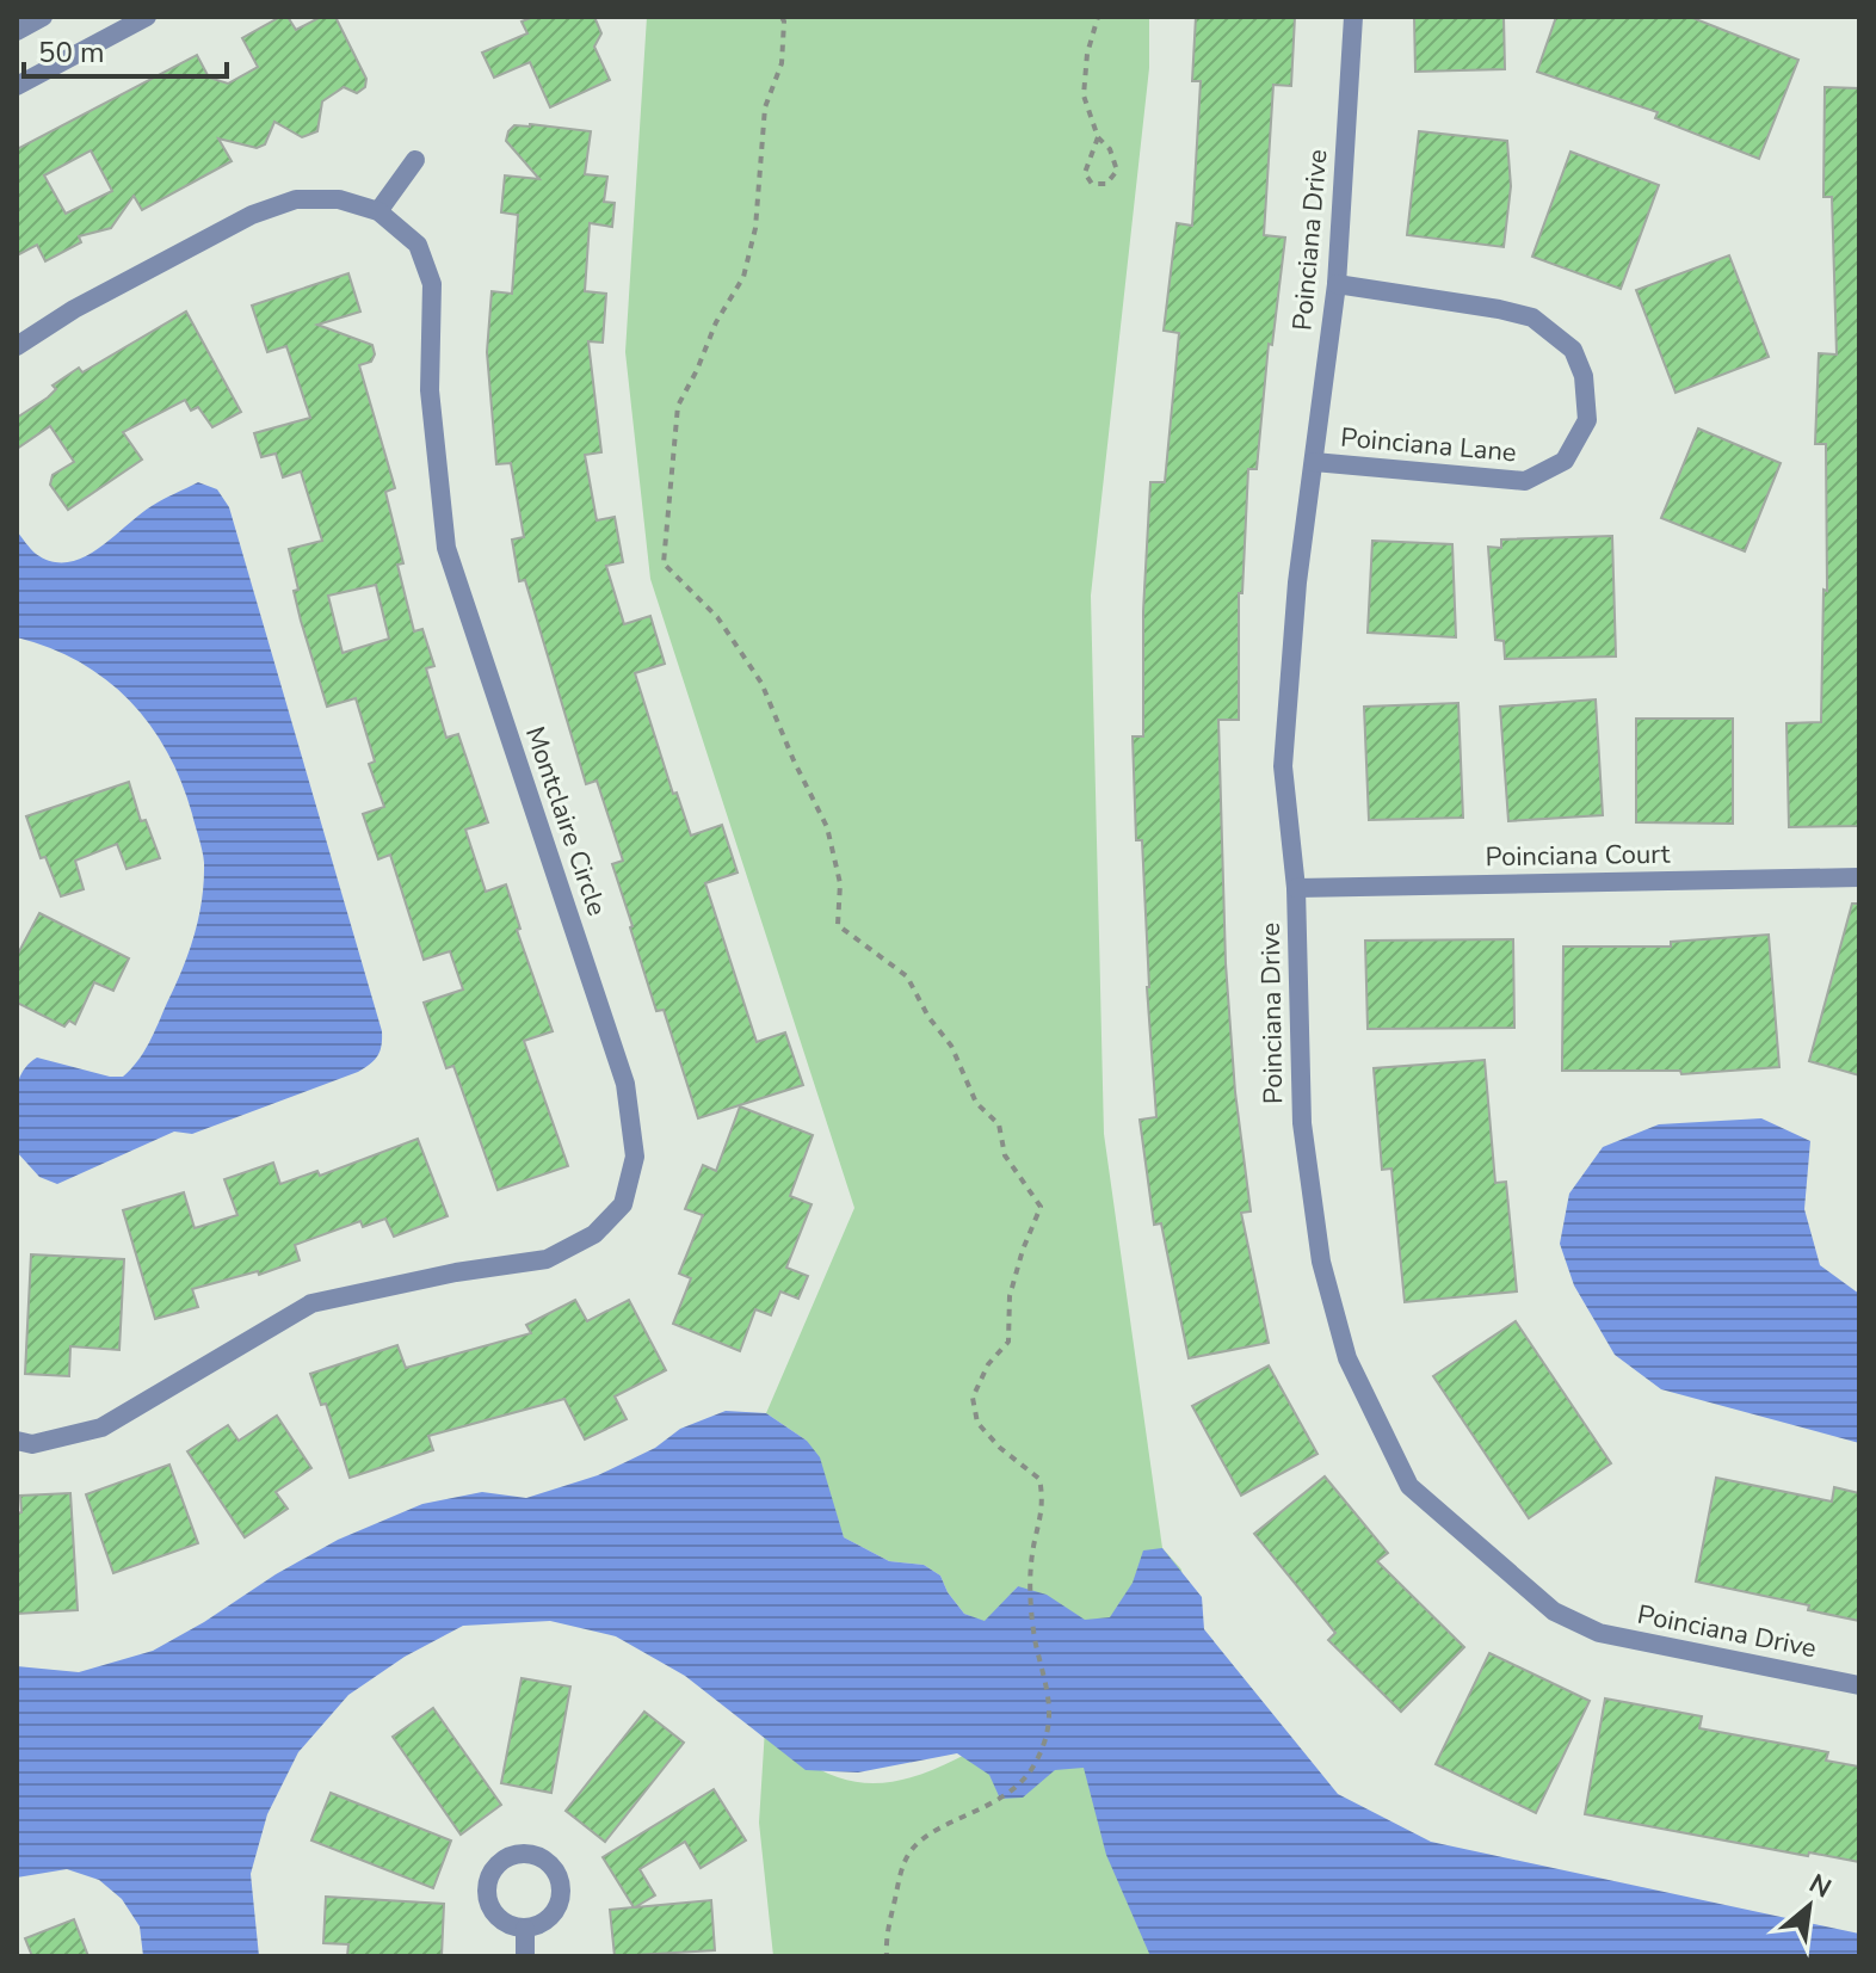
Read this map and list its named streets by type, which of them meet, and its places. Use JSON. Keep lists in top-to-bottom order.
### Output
{
  "streets": {
    "street": [
      "Poinciana Drive",
      "Poinciana Lane",
      "Montclaire Circle",
      "Poinciana Court"
    ]
  },
  "crossings": [
    ["Poinciana Drive", "Poinciana Lane"],
    ["Poinciana Drive", "Poinciana Court"]
  ],
  "scale_bar": "50 m",
  "north": "top right"
}
